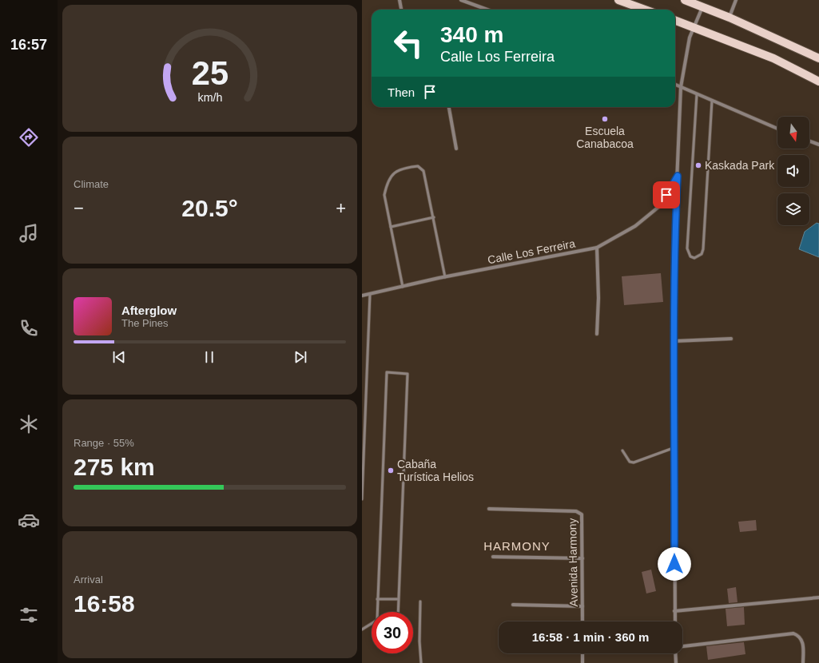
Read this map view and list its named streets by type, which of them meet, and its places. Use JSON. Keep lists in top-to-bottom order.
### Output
{
  "streets": {
    "street": ["Calle Los Ferreira", "Avenida Harmony"]
  },
  "districts": ["HARMONY"],
  "places": ["Escuela Canabacoa", "Kaskada Park", "Cabaña Turística Helios"],
  "north": "bottom",
  "page": {
    "tabs": "16:57",
    "turn": ["340 m", "Calle Los Ferreira"],
    "then": "Then",
    "tile": [
      "Climate",
      ["Range · 55%", "275 km"],
      ["Arrival", "16:58"]
    ],
    "heat": ["−", "20.5°", "+"],
    "song": ["Afterglow", "The Pines"],
    "limit": "30",
    "trip": "16:58 · 1 min · 360 m",
    "gauge": ["25", "km/h"]
  }
}
